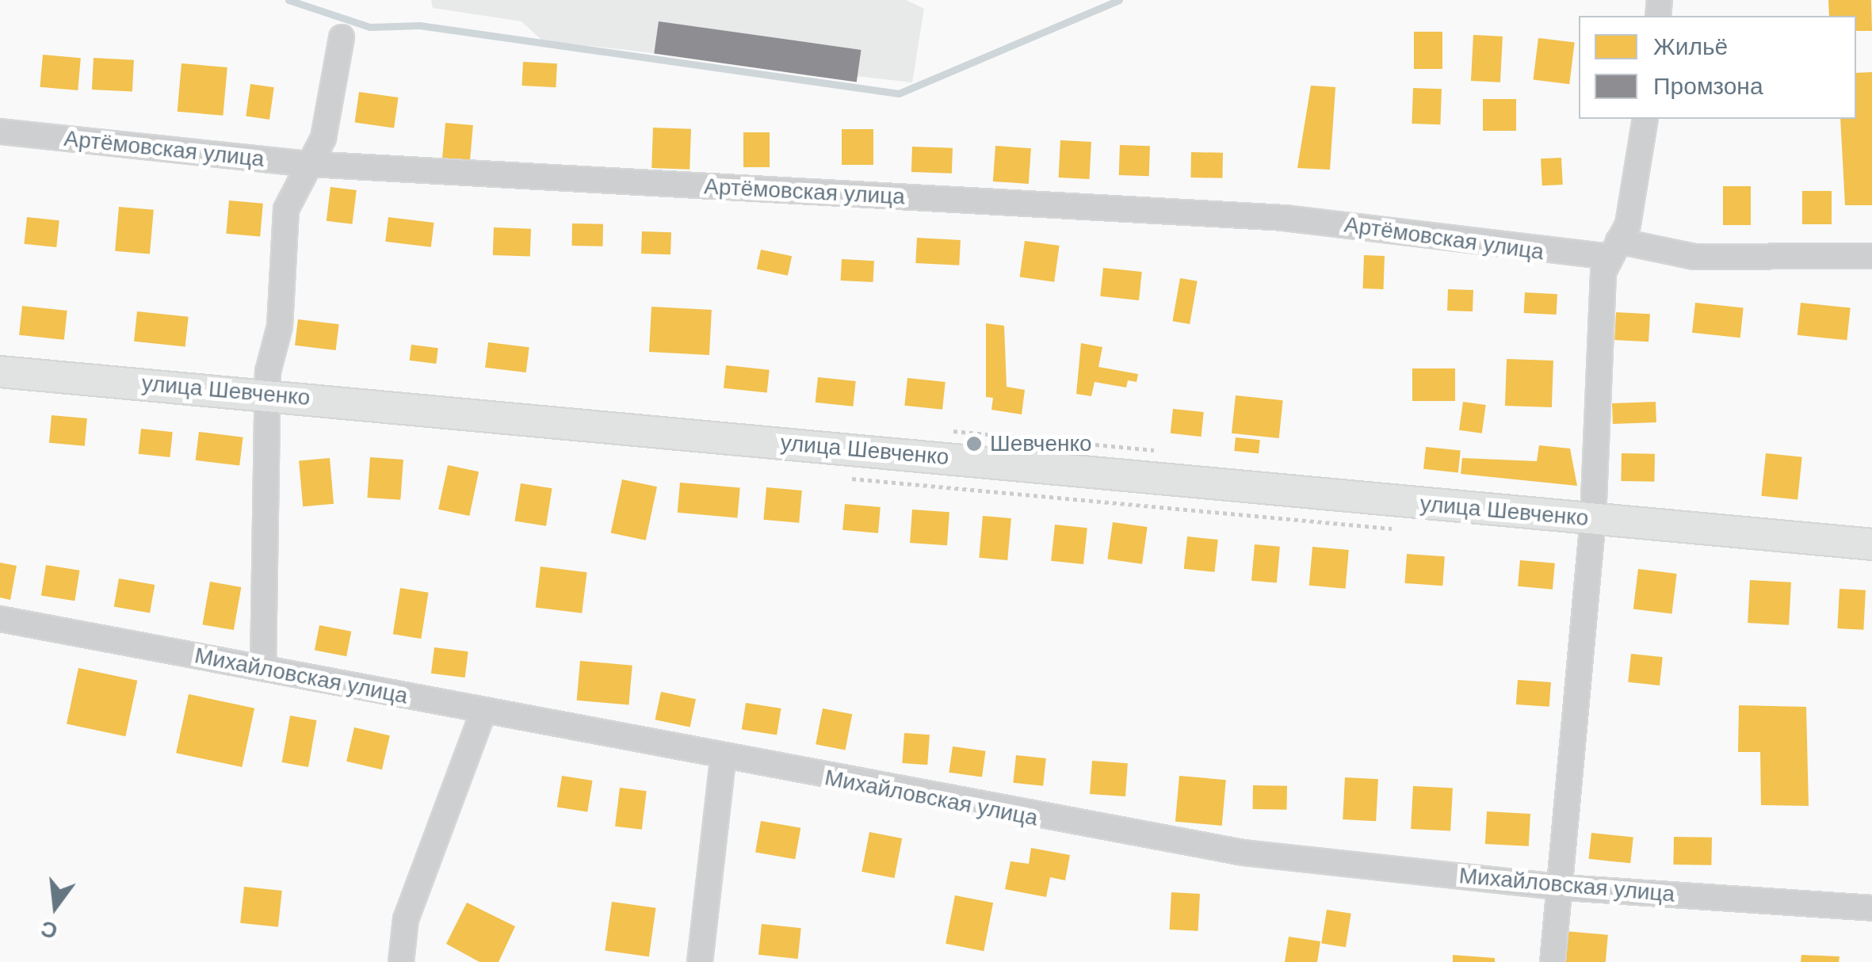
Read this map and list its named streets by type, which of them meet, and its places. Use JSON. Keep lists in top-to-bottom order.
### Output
{
  "streets": {
    "main road": ["улица Шевченко"],
    "street": ["Артёмовская улица", "Михайловская улица"]
  },
  "places": ["Шевченко"],
  "legend": ["Жильё", "Промзона"],
  "north": "bottom"
}
